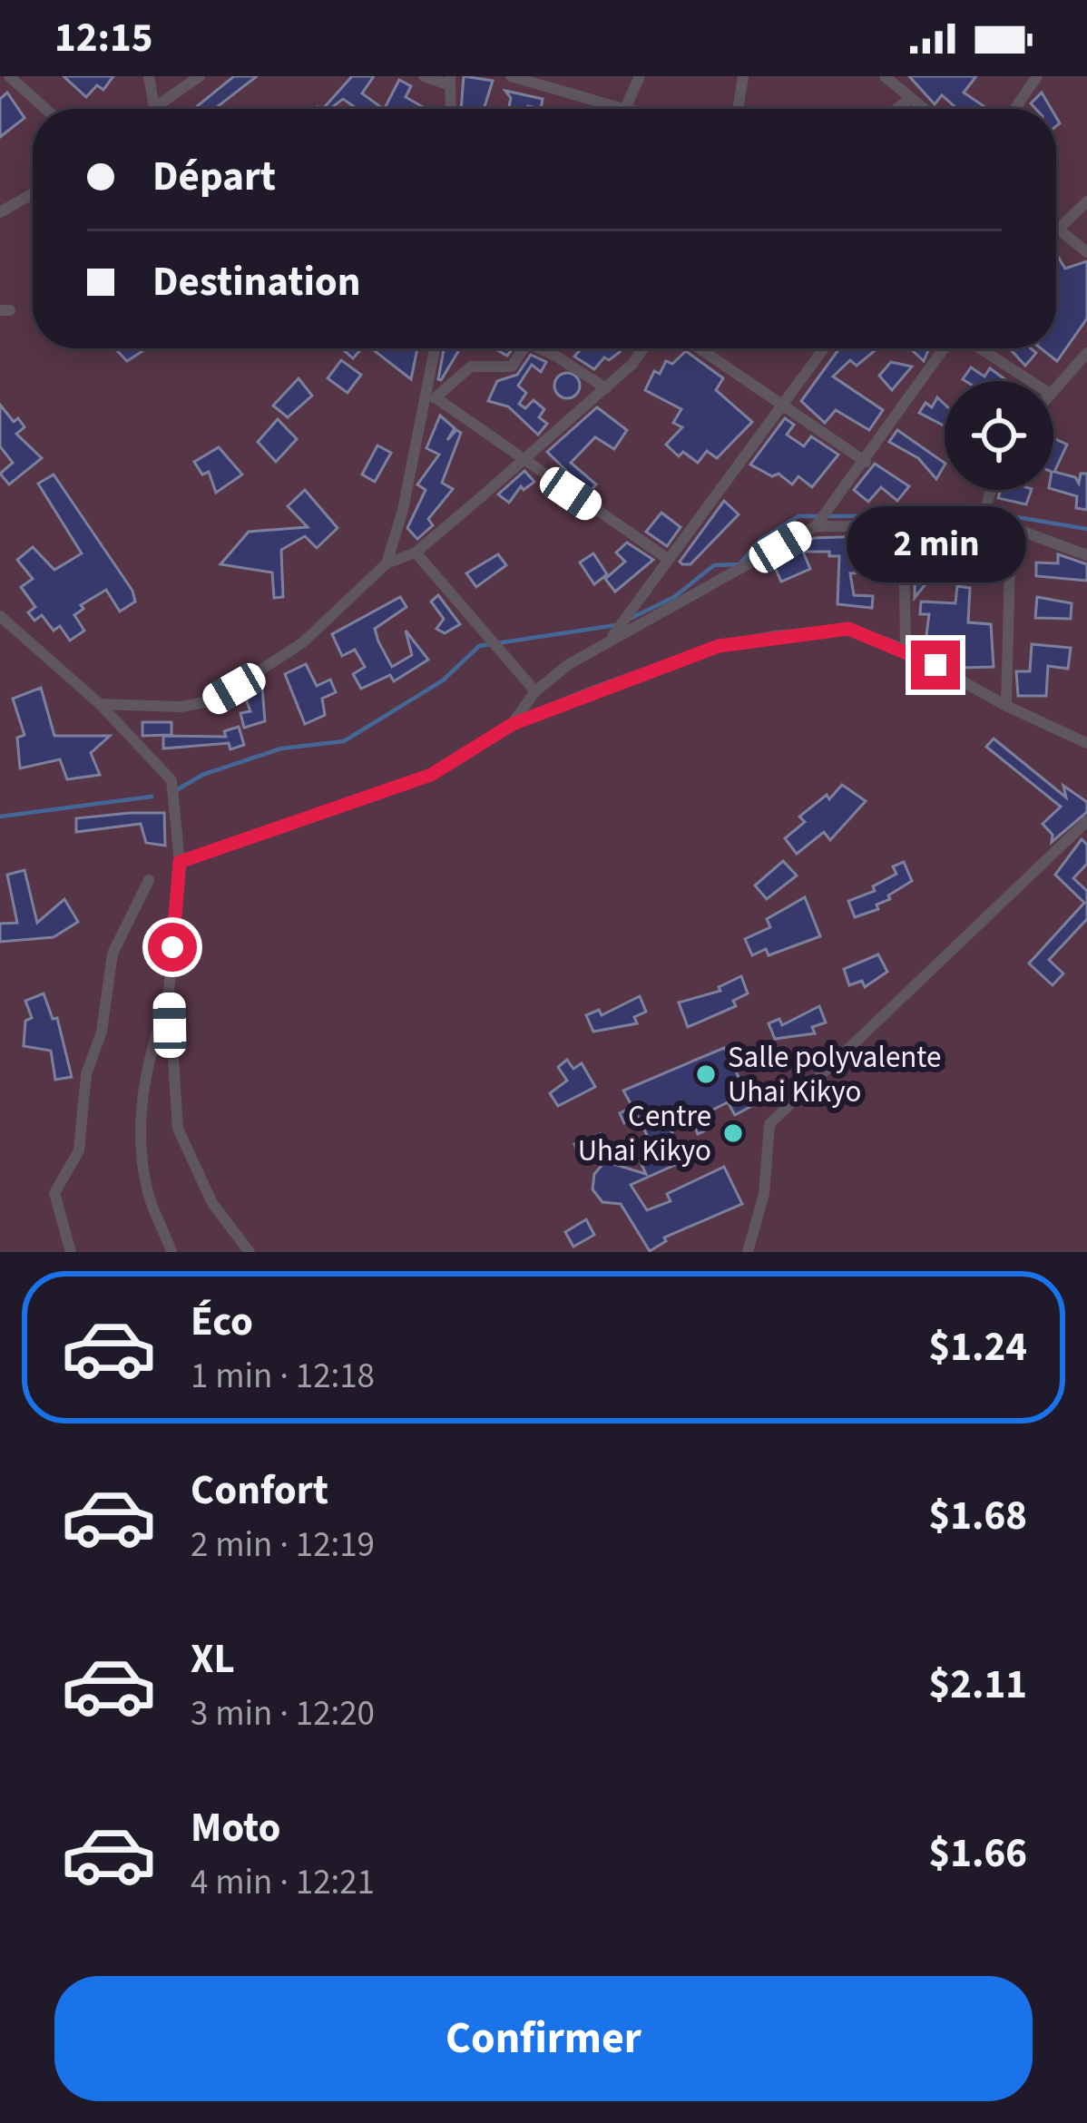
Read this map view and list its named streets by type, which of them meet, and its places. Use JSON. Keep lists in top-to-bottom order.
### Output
{
  "places": ["Salle polyvalente Uhai Kikyo", "Centre Uhai Kikyo"],
  "page": {
    "status": "12:15",
    "banner": ["Départ", "Destination"],
    "bubble": "2 min",
    "list": [
      {
        "name": "Éco",
        "note": "1 min · 12:18",
        "value": "$1.24"
      },
      {
        "name": "Confort",
        "note": "2 min · 12:19",
        "value": "$1.68"
      },
      {
        "name": "XL",
        "note": "3 min · 12:20",
        "value": "$2.11"
      },
      {
        "name": "Moto",
        "note": "4 min · 12:21",
        "value": "$1.66"
      }
    ],
    "buttons": "Confirmer"
  }
}
